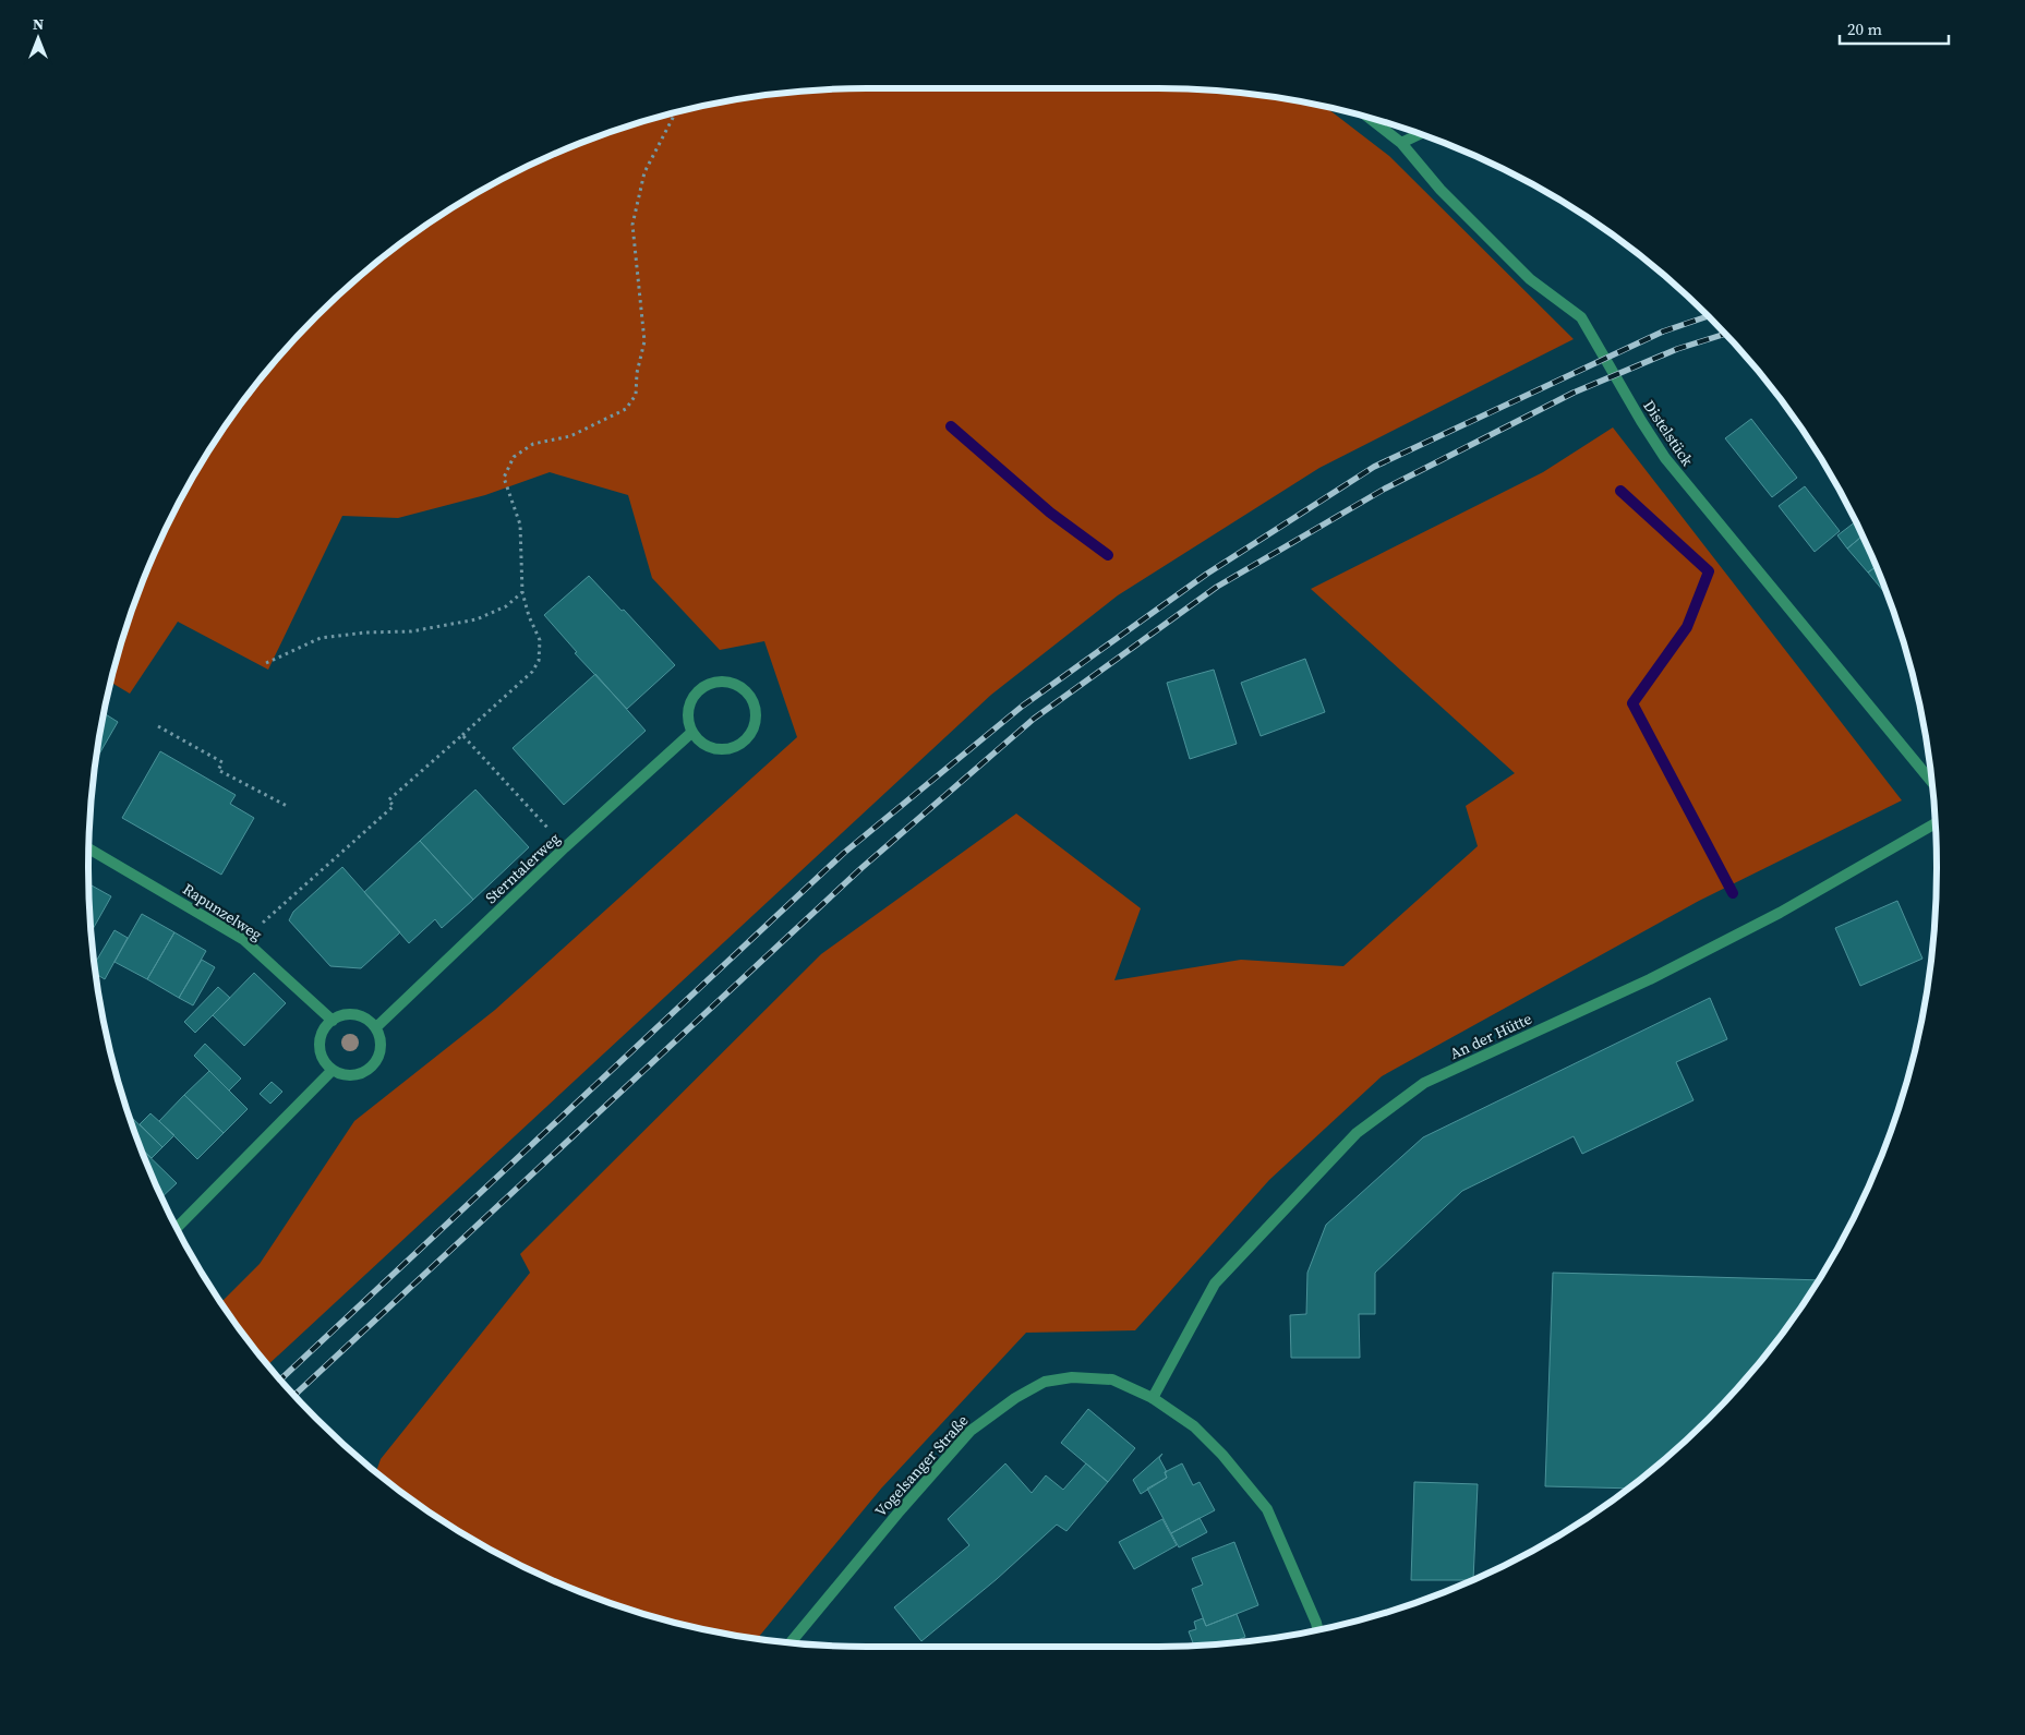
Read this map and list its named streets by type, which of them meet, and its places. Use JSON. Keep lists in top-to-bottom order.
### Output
{
  "streets": {
    "street": [
      "Distelstück",
      "Sterntalerweg",
      "Rapunzelweg",
      "An der Hütte",
      "Vogelsanger Straße"
    ]
  },
  "crossings": [
    ["Sterntalerweg", "Rapunzelweg"],
    ["An der Hütte", "Vogelsanger Straße"]
  ],
  "scale_bar": "20 m",
  "north": "top"
}
